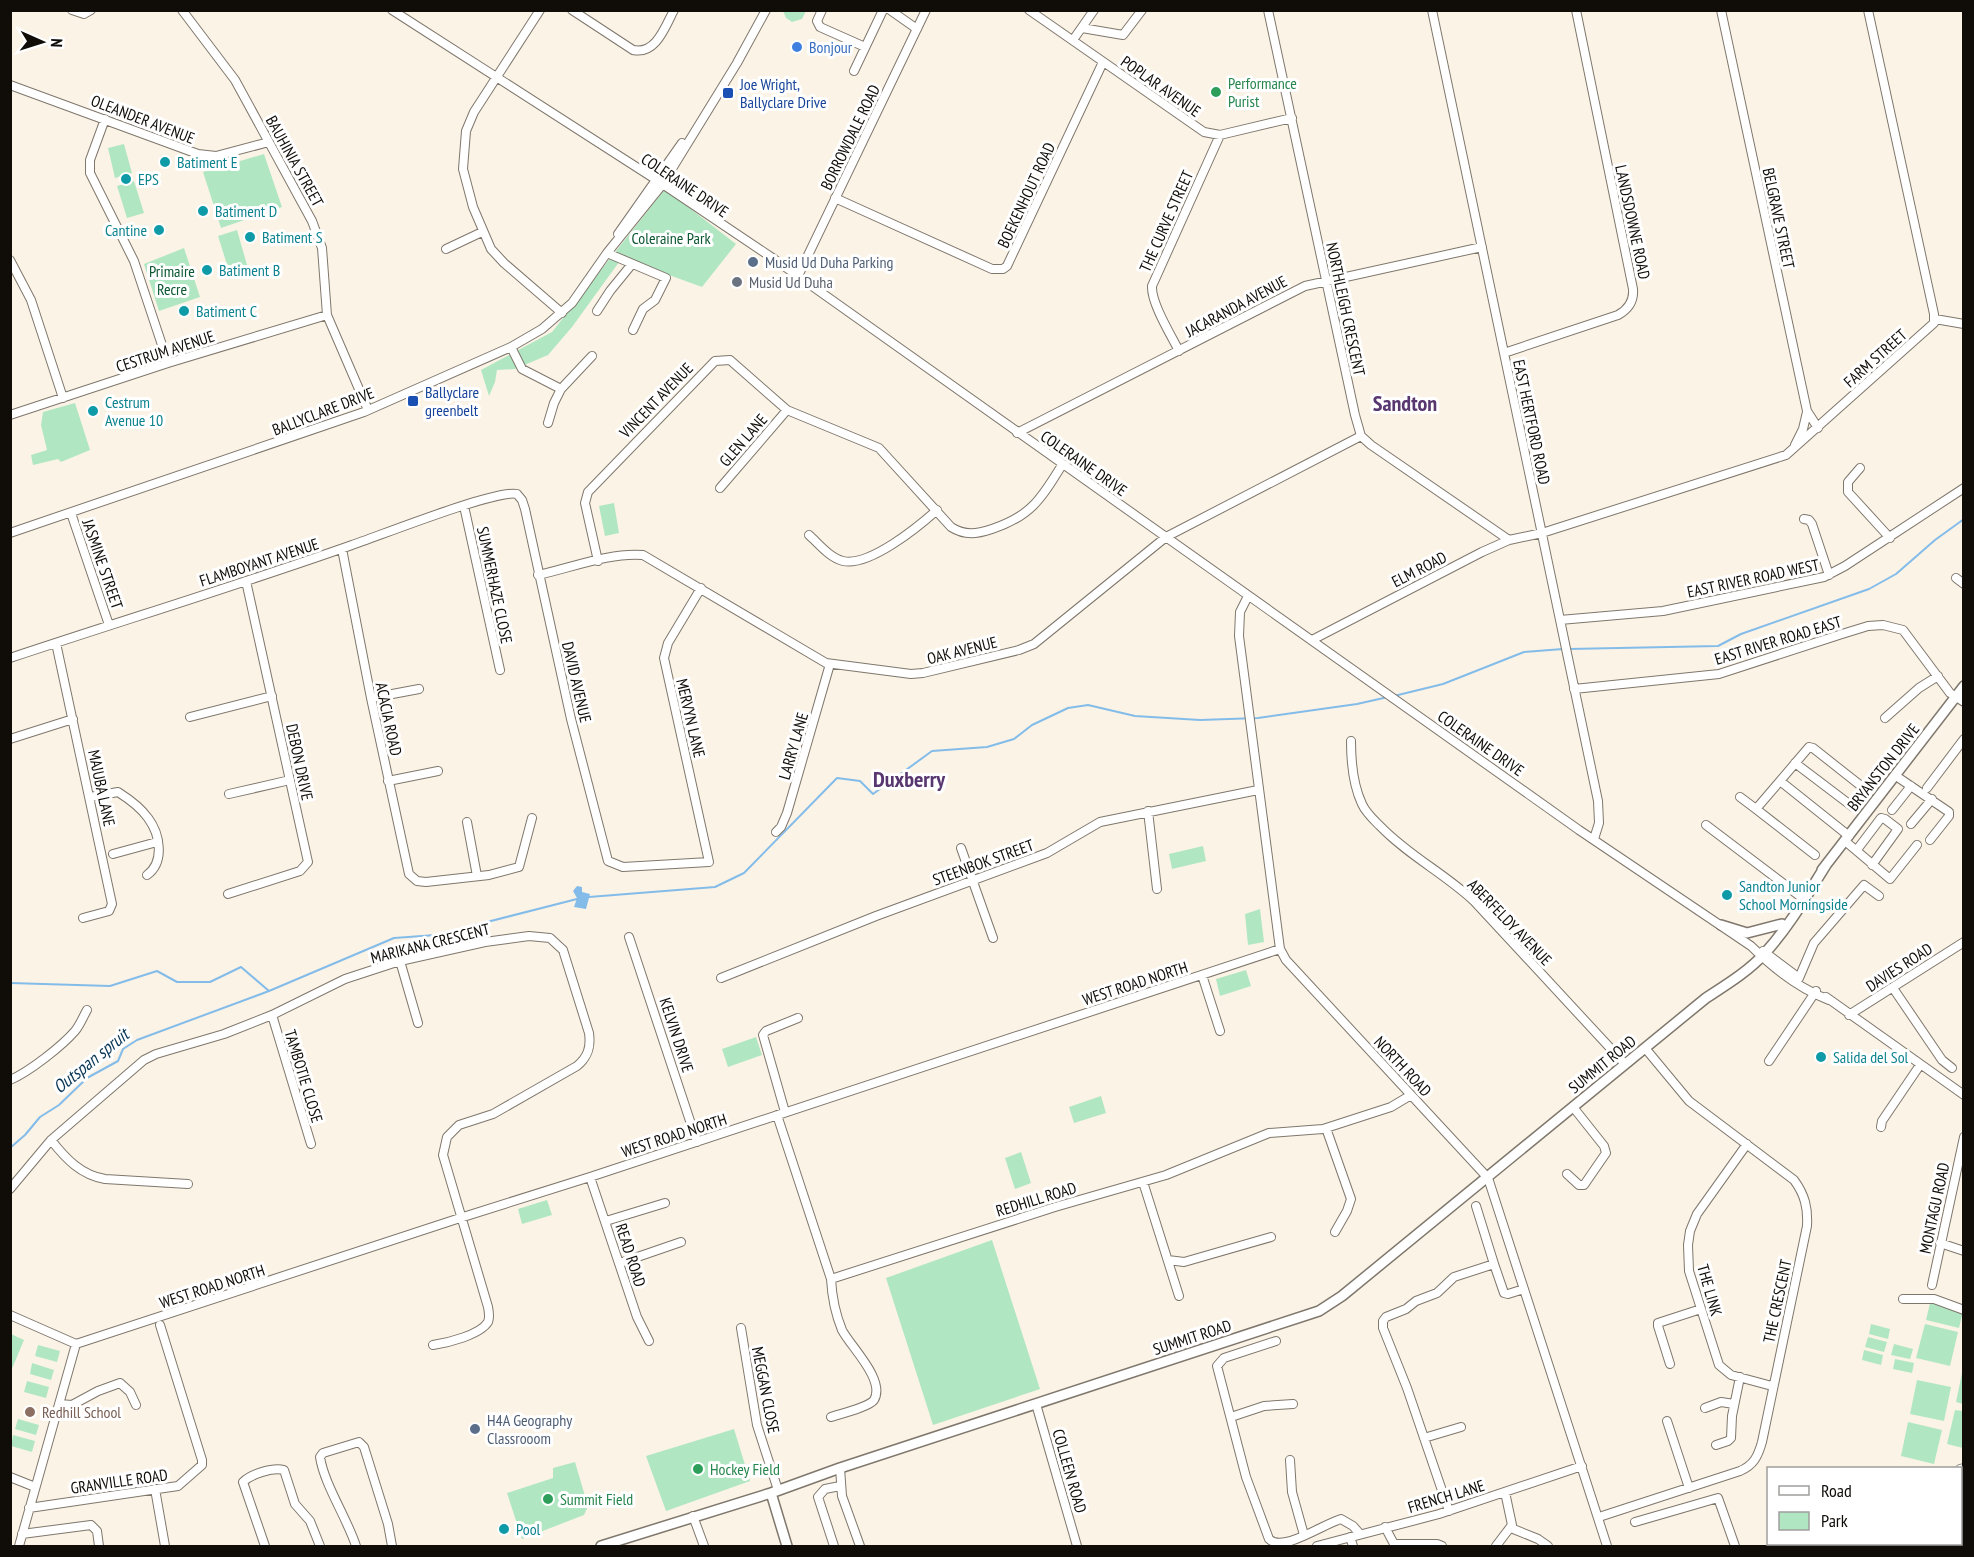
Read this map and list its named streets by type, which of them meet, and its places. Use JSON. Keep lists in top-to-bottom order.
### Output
{
  "streets": {
    "main road": ["BRYANSTON DRIVE", "SUMMIT ROAD"],
    "street": [
      "POPLAR AVENUE",
      "OLEANDER AVENUE",
      "BORROWDALE ROAD",
      "BAUHINIA STREET",
      "COLERAINE DRIVE",
      "BOEKENHOUT ROAD",
      "BELGRAVE STREET",
      "THE CURVE STREET",
      "LANDSDOWNE ROAD",
      "JACARANDA AVENUE",
      "NORTHLEIGH CRESCENT",
      "CESTRUM AVENUE",
      "FARM STREET",
      "VINCENT AVENUE",
      "BALLYCLARE DRIVE",
      "EAST HERTFORD ROAD",
      "GLEN LANE",
      "FLAMBOYANT AVENUE",
      "JASMINE STREET",
      "ELM ROAD",
      "EAST RIVER ROAD WEST",
      "SUMMERHAZE CLOSE",
      "EAST RIVER ROAD EAST",
      "OAK AVENUE",
      "DAVID AVENUE",
      "MERVYN LANE",
      "ACACIA ROAD",
      "LARRY LANE",
      "DEBON DRIVE",
      "MAJUBA LANE",
      "STEENBOK STREET",
      "ABERFELDY AVENUE",
      "MARIKANA CRESCENT",
      "DAVIES ROAD",
      "WEST ROAD NORTH",
      "KELVIN DRIVE",
      "NORTH ROAD",
      "TAMBOTIE CLOSE",
      "REDHILL ROAD",
      "MONTAGU ROAD",
      "READ ROAD",
      "THE LINK",
      "THE CRESCENT",
      "MEGGAN CLOSE",
      "COLLEEN ROAD",
      "GRANVILLE ROAD",
      "FRENCH LANE"
    ]
  },
  "crossings": [
    ["POPLAR AVENUE", "BOEKENHOUT ROAD"],
    ["POPLAR AVENUE", "THE CURVE STREET"],
    ["OLEANDER AVENUE", "BAUHINIA STREET"],
    ["BORROWDALE ROAD", "COLERAINE DRIVE"],
    ["BORROWDALE ROAD", "BOEKENHOUT ROAD"],
    ["BAUHINIA STREET", "CESTRUM AVENUE"],
    ["BAUHINIA STREET", "BALLYCLARE DRIVE"],
    ["COLERAINE DRIVE", "JACARANDA AVENUE"],
    ["COLERAINE DRIVE", "VINCENT AVENUE"],
    ["COLERAINE DRIVE", "BALLYCLARE DRIVE"],
    ["COLERAINE DRIVE", "EAST HERTFORD ROAD"],
    ["COLERAINE DRIVE", "ELM ROAD"],
    ["COLERAINE DRIVE", "OAK AVENUE"],
    ["COLERAINE DRIVE", "BRYANSTON DRIVE"],
    ["COLERAINE DRIVE", "DAVIES ROAD"],
    ["COLERAINE DRIVE", "SUMMIT ROAD"],
    ["COLERAINE DRIVE", "NORTH ROAD"],
    ["BELGRAVE STREET", "FARM STREET"],
    ["THE CURVE STREET", "JACARANDA AVENUE"],
    ["LANDSDOWNE ROAD", "EAST HERTFORD ROAD"],
    ["JACARANDA AVENUE", "NORTHLEIGH CRESCENT"],
    ["JACARANDA AVENUE", "EAST HERTFORD ROAD"],
    ["NORTHLEIGH CRESCENT", "OAK AVENUE"],
    ["FARM STREET", "EAST HERTFORD ROAD"],
    ["FARM STREET", "ELM ROAD"],
    ["VINCENT AVENUE", "GLEN LANE"],
    ["VINCENT AVENUE", "OAK AVENUE"],
    ["BALLYCLARE DRIVE", "JASMINE STREET"],
    ["EAST HERTFORD ROAD", "ELM ROAD"],
    ["EAST HERTFORD ROAD", "EAST RIVER ROAD WEST"],
    ["EAST HERTFORD ROAD", "EAST RIVER ROAD EAST"],
    ["FLAMBOYANT AVENUE", "JASMINE STREET"],
    ["FLAMBOYANT AVENUE", "SUMMERHAZE CLOSE"],
    ["FLAMBOYANT AVENUE", "DAVID AVENUE"],
    ["FLAMBOYANT AVENUE", "ACACIA ROAD"],
    ["FLAMBOYANT AVENUE", "DEBON DRIVE"],
    ["FLAMBOYANT AVENUE", "MAJUBA LANE"],
    ["EAST RIVER ROAD EAST", "BRYANSTON DRIVE"],
    ["OAK AVENUE", "DAVID AVENUE"],
    ["OAK AVENUE", "MERVYN LANE"],
    ["OAK AVENUE", "LARRY LANE"],
    ["DAVID AVENUE", "MERVYN LANE"],
    ["BRYANSTON DRIVE", "SUMMIT ROAD"],
    ["STEENBOK STREET", "NORTH ROAD"],
    ["ABERFELDY AVENUE", "SUMMIT ROAD"],
    ["MARIKANA CRESCENT", "WEST ROAD NORTH"],
    ["MARIKANA CRESCENT", "TAMBOTIE CLOSE"],
    ["WEST ROAD NORTH", "KELVIN DRIVE"],
    ["WEST ROAD NORTH", "NORTH ROAD"],
    ["WEST ROAD NORTH", "READ ROAD"],
    ["SUMMIT ROAD", "NORTH ROAD"],
    ["SUMMIT ROAD", "THE CRESCENT"],
    ["SUMMIT ROAD", "MEGGAN CLOSE"],
    ["SUMMIT ROAD", "COLLEEN ROAD"],
    ["NORTH ROAD", "REDHILL ROAD"],
    ["NORTH ROAD", "THE CRESCENT"],
    ["NORTH ROAD", "FRENCH LANE"],
    ["THE LINK", "THE CRESCENT"]
  ],
  "districts": ["Sandton", "Duxberry"],
  "water": ["Outspan spruit"],
  "parks": ["Coleraine Park", "Primaire Recre"],
  "places": {
    "other": [
      "Bonjour",
      "Performance Purist",
      "Batiment E",
      "EPS",
      "Batiment D",
      "Cantine",
      "Batiment S",
      "Musid Ud Duha Parking",
      "Batiment B",
      "Musid Ud Duha",
      "Batiment C",
      "Cestrum Avenue 10",
      "Sandton Junior School Morningside",
      "Salida del Sol",
      "Redhill School",
      "H4A Geography Classrooom",
      "Hockey Field",
      "Summit Field",
      "Pool"
    ],
    "transit": ["Joe Wright, Ballyclare Drive", "Ballyclare greenbelt"]
  },
  "legend": ["Road", "Park"],
  "north": "right"
}
